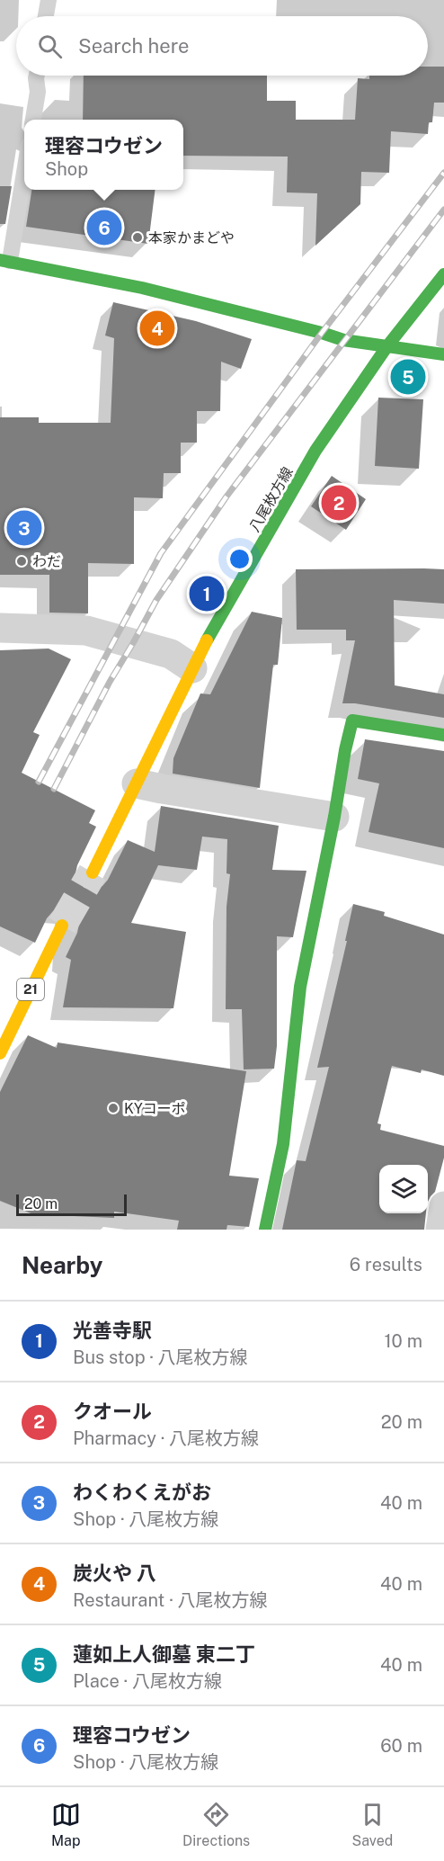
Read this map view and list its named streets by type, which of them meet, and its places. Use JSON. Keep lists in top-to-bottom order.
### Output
{
  "streets": {
    "street": ["八尾枚方線", "21"]
  },
  "places": ["本家かまどや", "わだ", "KYコーポ"],
  "scale_bar": "20 m",
  "page": {
    "search": "Search here",
    "popup": ["理容コウゼン", "Shop"],
    "pins": [
      "6",
      "4",
      "5",
      "2",
      "3",
      "1"
    ],
    "scale": "20 m",
    "heading": ["Nearby", "6 results"],
    "list": [
      {
        "mark": "1",
        "name": "光善寺駅",
        "note": "Bus stop · 八尾枚方線",
        "value": "10 m"
      },
      {
        "mark": "2",
        "name": "クオール",
        "note": "Pharmacy · 八尾枚方線",
        "value": "20 m"
      },
      {
        "mark": "3",
        "name": "わくわくえがお",
        "note": "Shop · 八尾枚方線",
        "value": "40 m"
      },
      {
        "mark": "4",
        "name": "炭火や 八",
        "note": "Restaurant · 八尾枚方線",
        "value": "40 m"
      },
      {
        "mark": "5",
        "name": "蓮如上人御墓 東二丁",
        "note": "Place · 八尾枚方線",
        "value": "40 m"
      },
      {
        "mark": "6",
        "name": "理容コウゼン",
        "note": "Shop · 八尾枚方線",
        "value": "60 m"
      }
    ],
    "nav": ["Map", "Directions", "Saved"]
  }
}
